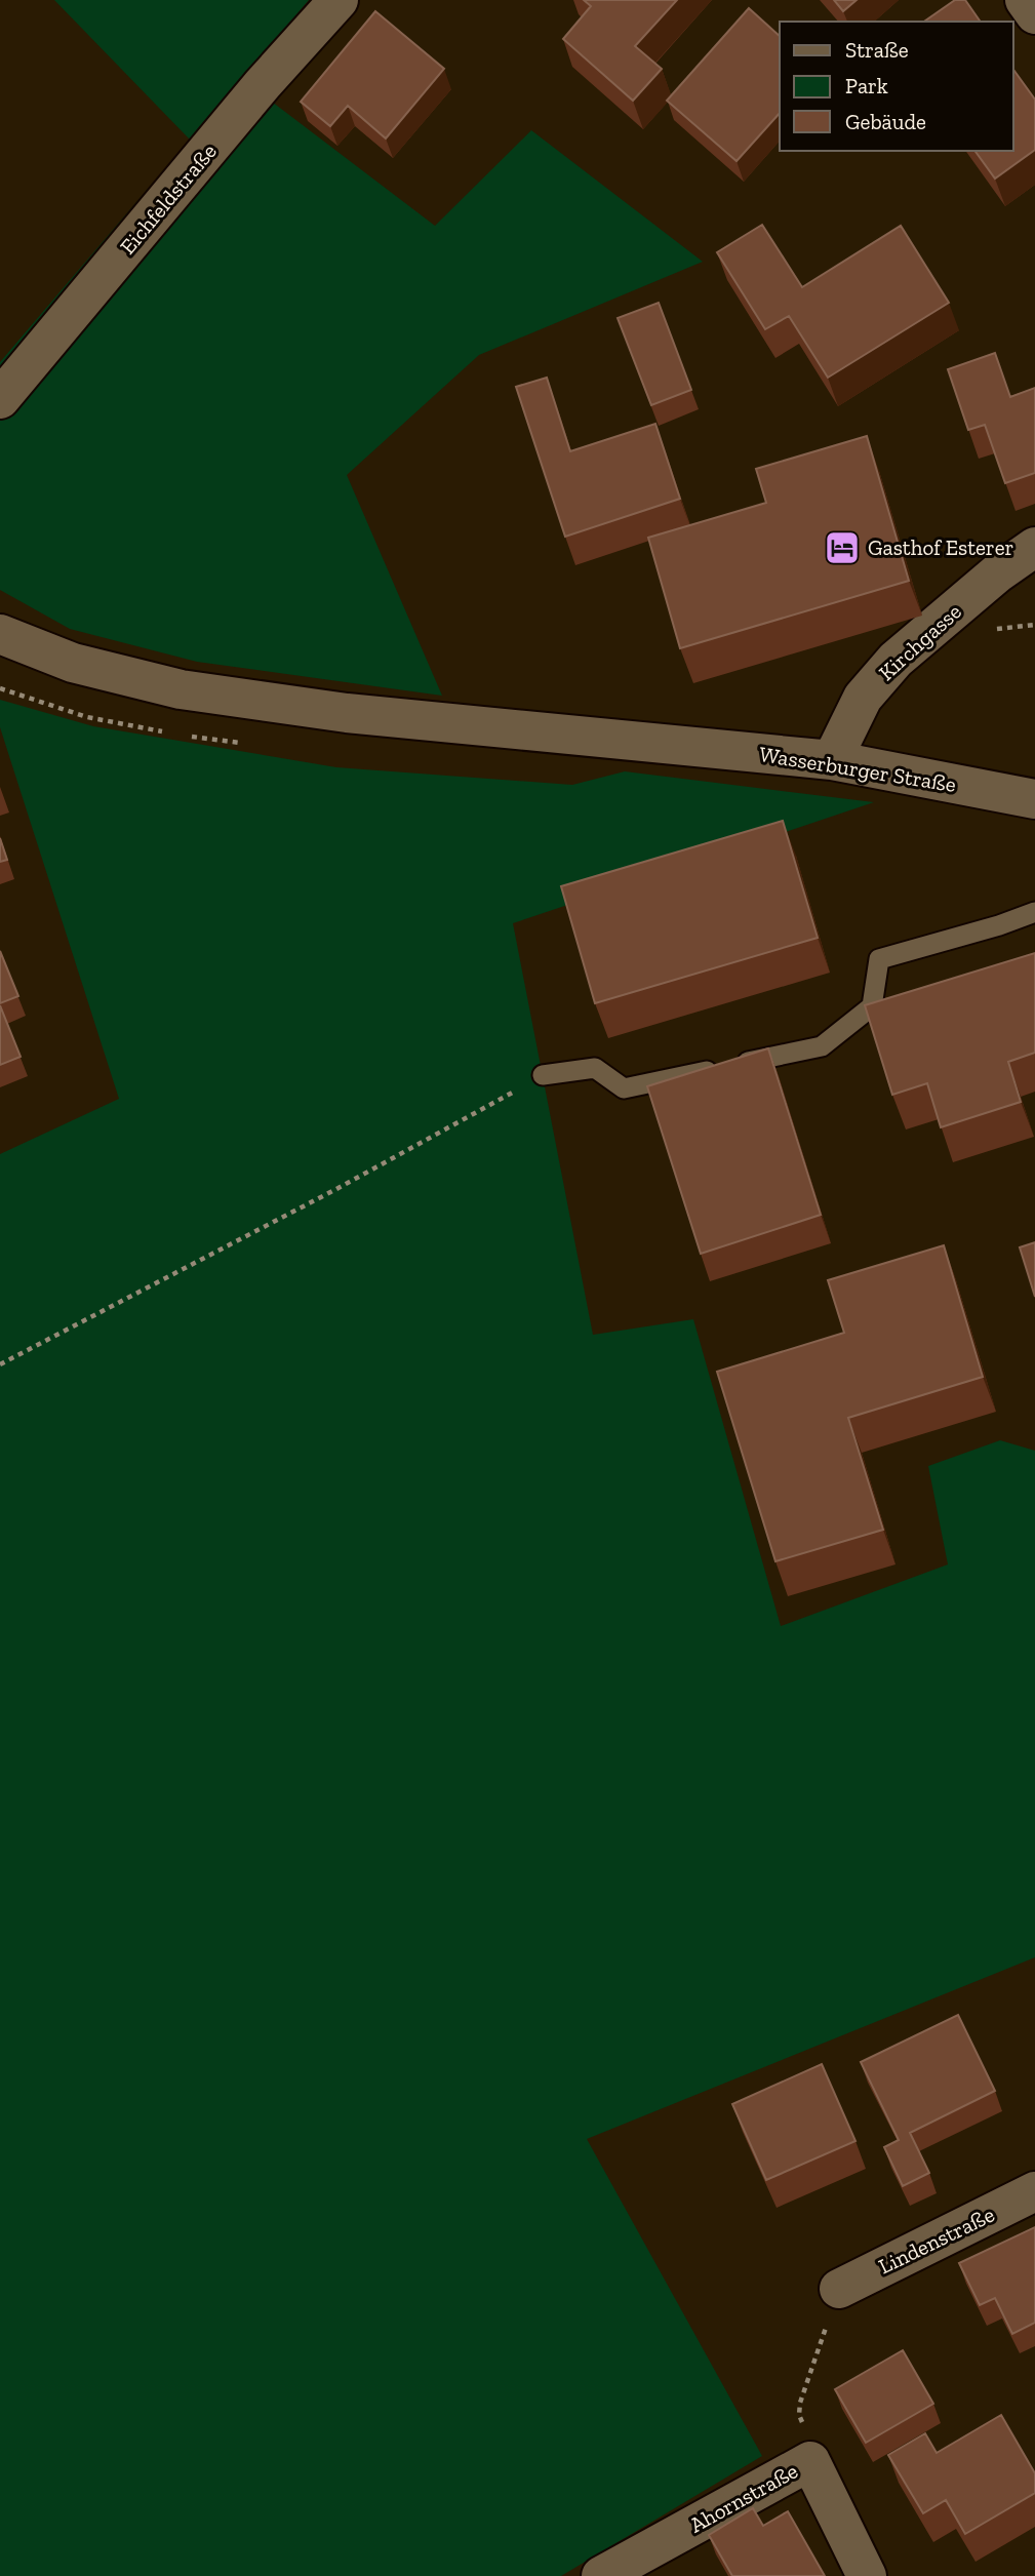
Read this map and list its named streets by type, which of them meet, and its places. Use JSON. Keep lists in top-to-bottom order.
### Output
{
  "streets": {
    "street": [
      "Eichfeldstraße",
      "Kirchgasse",
      "Wasserburger Straße",
      "Lindenstraße",
      "Ahornstraße"
    ]
  },
  "crossings": [
    ["Kirchgasse", "Wasserburger Straße"]
  ],
  "places": {
    "hotel": ["Gasthof Esterer"]
  },
  "legend": ["Straße", "Park", "Gebäude"]
}
